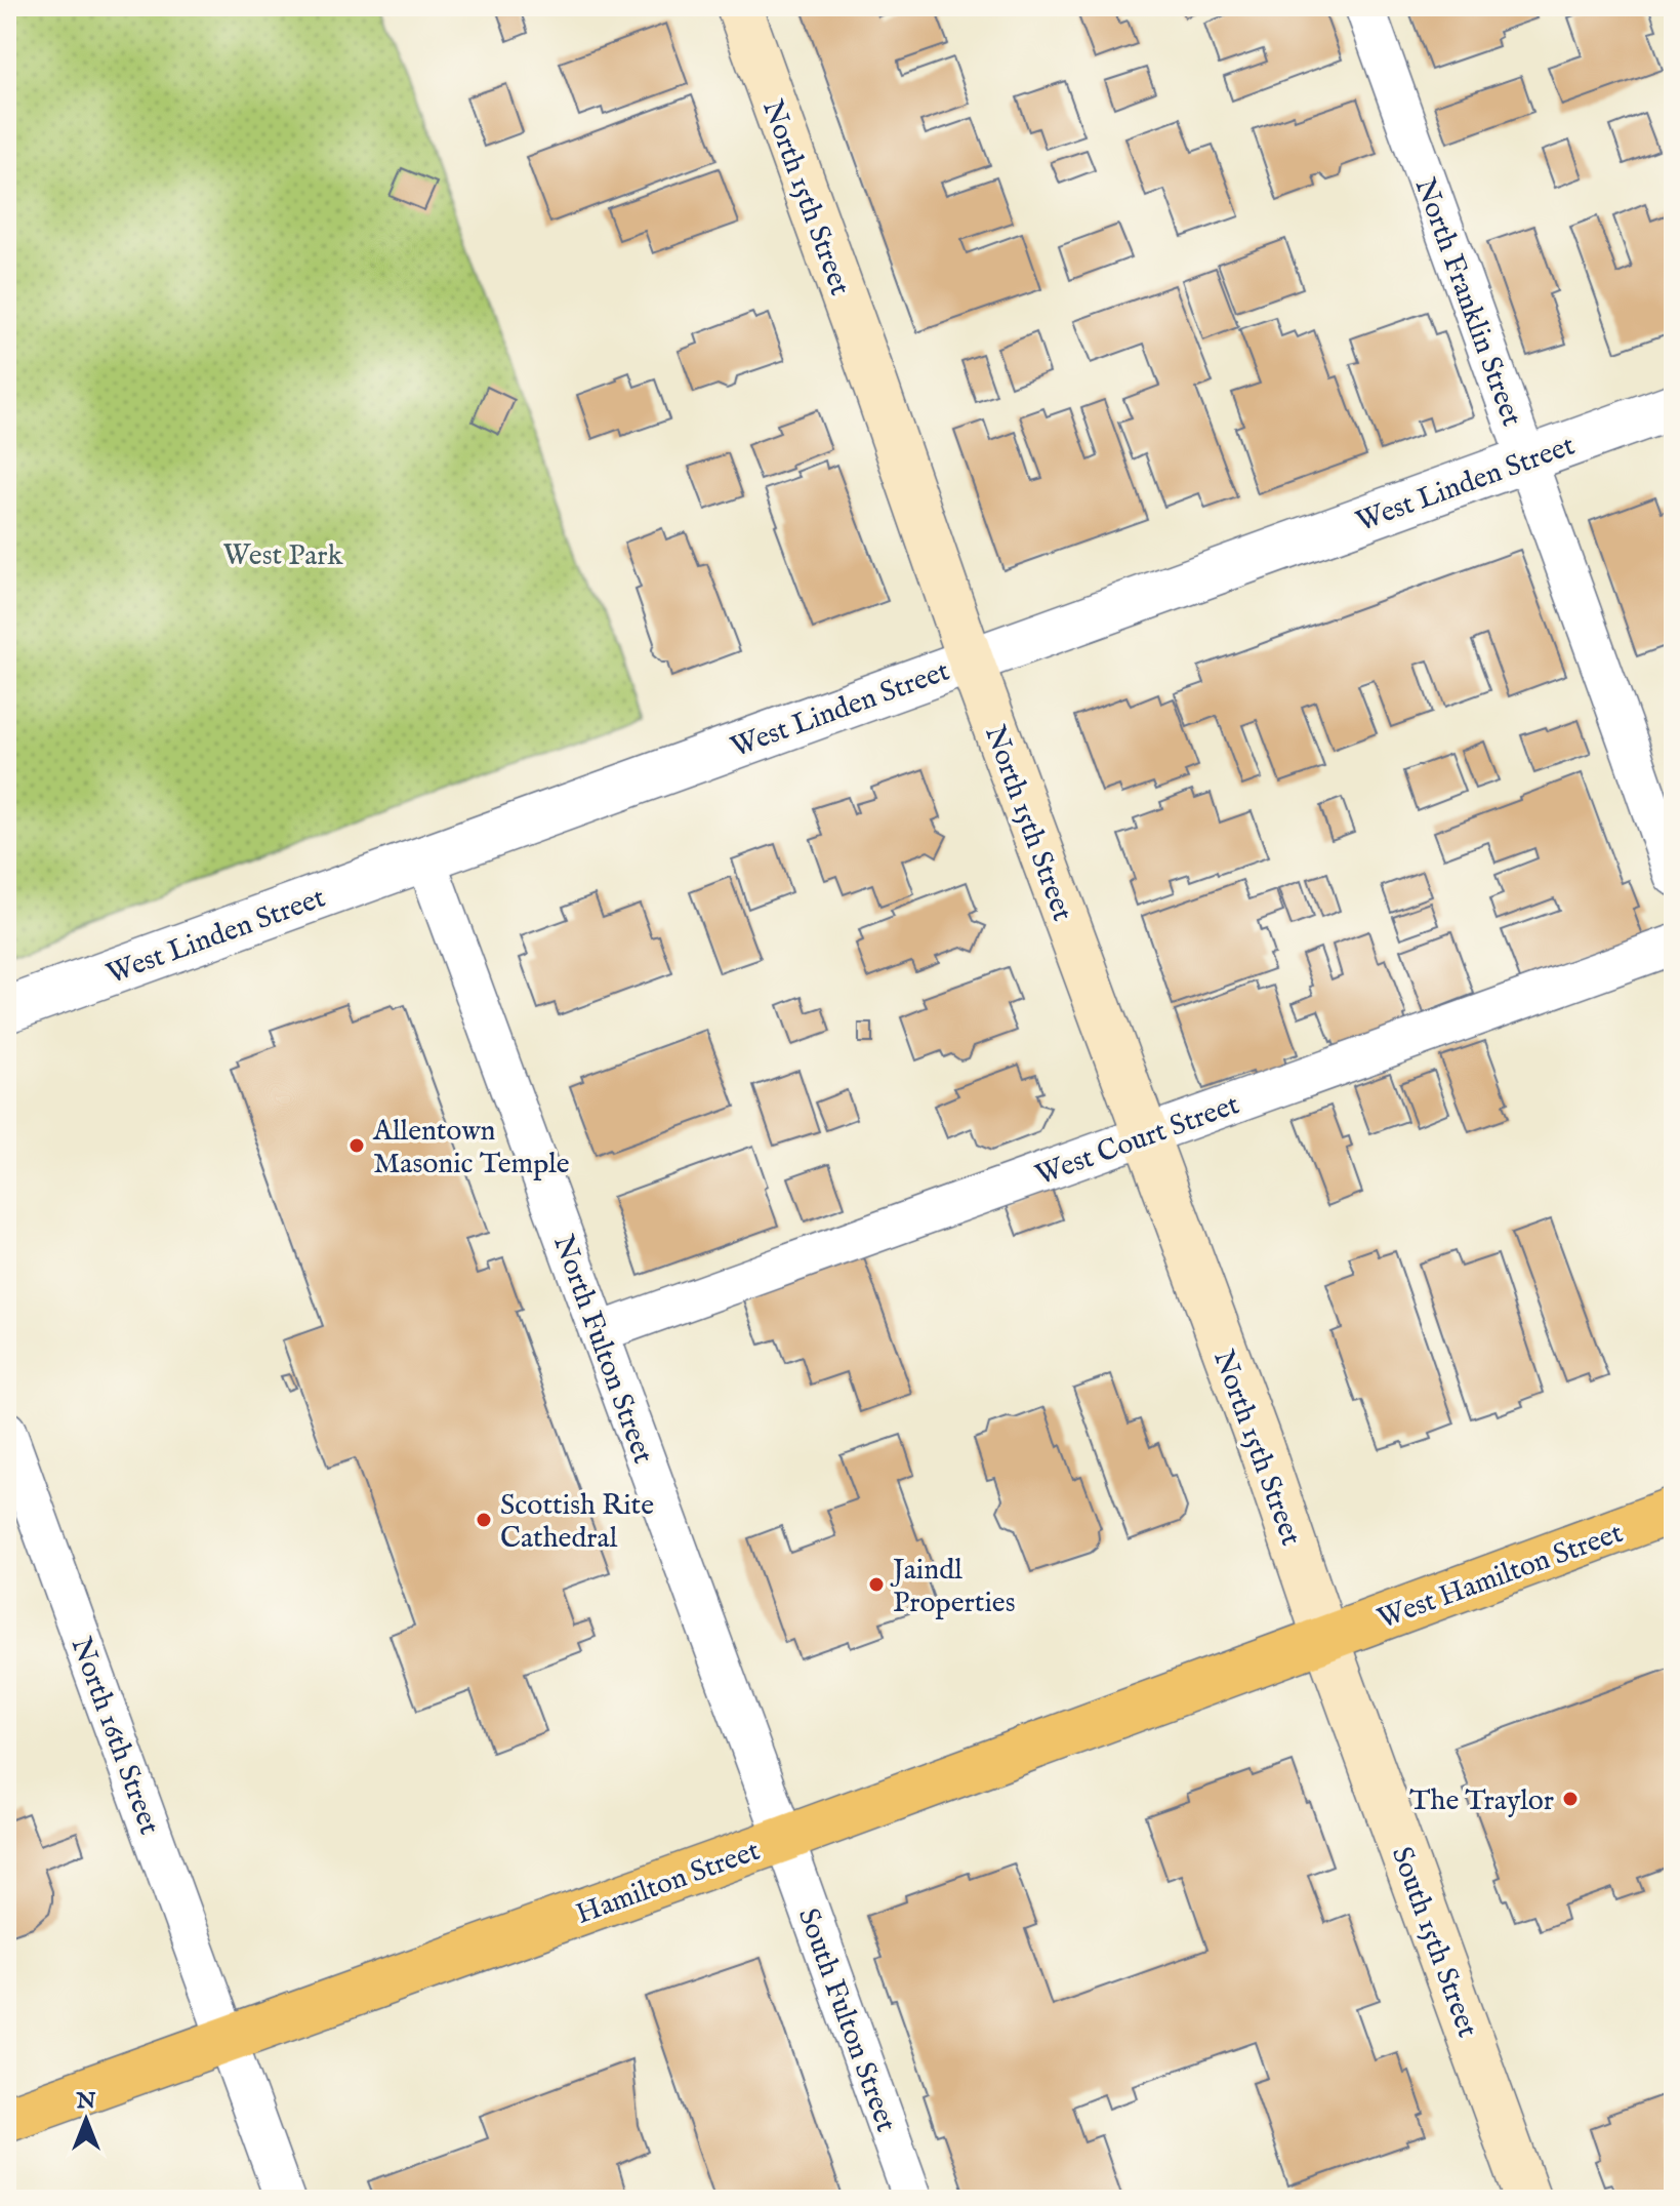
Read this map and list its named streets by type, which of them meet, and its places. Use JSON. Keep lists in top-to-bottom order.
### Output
{
  "streets": {
    "main road": [
      "North 15th Street",
      "West Hamilton Street",
      "Hamilton Street",
      "South 15th Street"
    ],
    "street": [
      "North Franklin Street",
      "West Linden Street",
      "West Court Street",
      "North Fulton Street",
      "North 16th Street",
      "South Fulton Street"
    ]
  },
  "crossings": [
    ["North 15th Street", "West Linden Street"],
    ["North 15th Street", "West Court Street"],
    ["North 15th Street", "West Hamilton Street"],
    ["North 15th Street", "Hamilton Street"],
    ["North 15th Street", "South 15th Street"],
    ["North Franklin Street", "West Linden Street"],
    ["West Linden Street", "North Fulton Street"],
    ["West Court Street", "North Fulton Street"],
    ["North Fulton Street", "Hamilton Street"],
    ["North Fulton Street", "South Fulton Street"],
    ["West Hamilton Street", "Hamilton Street"],
    ["West Hamilton Street", "South 15th Street"],
    ["North 16th Street", "Hamilton Street"],
    ["Hamilton Street", "South 15th Street"],
    ["Hamilton Street", "South Fulton Street"]
  ],
  "parks": ["West Park"],
  "places": [
    "Allentown Masonic Temple",
    "Scottish Rite Cathedral",
    "Jaindl Properties",
    "The Traylor"
  ],
  "north": "top"
}
